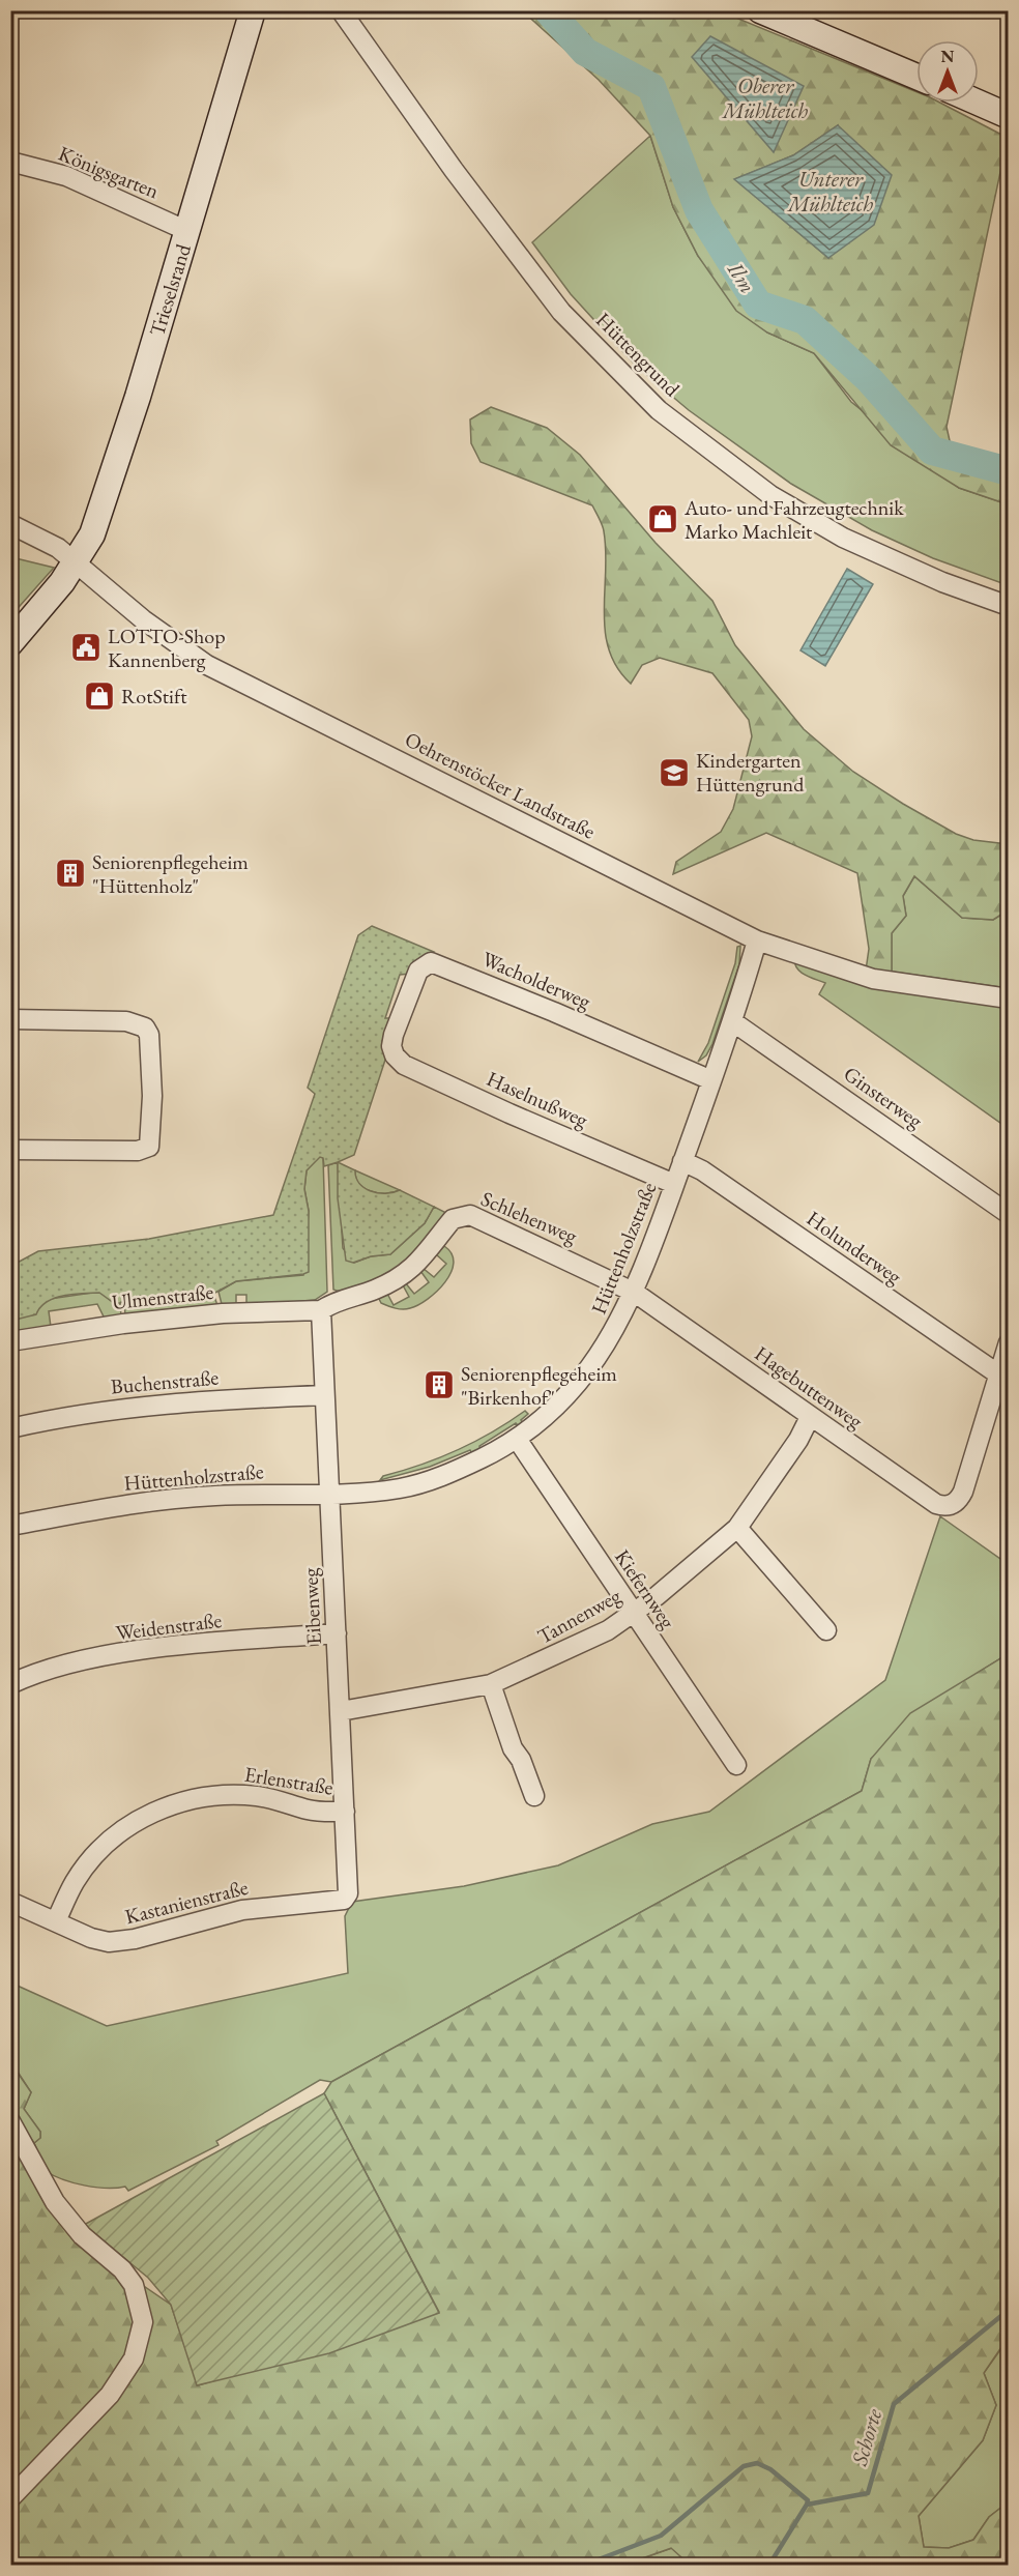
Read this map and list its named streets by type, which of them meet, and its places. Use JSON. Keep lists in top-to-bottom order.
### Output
{
  "streets": {
    "street": [
      "Königsgarten",
      "Trieselsrand",
      "Hüttengrund",
      "Oehrenstöcker Landstraße",
      "Wacholderweg",
      "Ginsterweg",
      "Haselnußweg",
      "Schlehenweg",
      "Holunderweg",
      "Hüttenholzstraße",
      "Ulmenstraße",
      "Buchenstraße",
      "Hagebuttenweg",
      "Kiefernweg",
      "Eibenweg",
      "Tannenweg",
      "Weidenstraße",
      "Erlenstraße",
      "Kastanienstraße"
    ]
  },
  "crossings": [
    ["Königsgarten", "Trieselsrand"],
    ["Trieselsrand", "Oehrenstöcker Landstraße"],
    ["Oehrenstöcker Landstraße", "Hüttenholzstraße"],
    ["Wacholderweg", "Haselnußweg"],
    ["Wacholderweg", "Hüttenholzstraße"],
    ["Ginsterweg", "Hüttenholzstraße"],
    ["Haselnußweg", "Hüttenholzstraße"],
    ["Schlehenweg", "Hüttenholzstraße"],
    ["Schlehenweg", "Ulmenstraße"],
    ["Schlehenweg", "Hagebuttenweg"],
    ["Schlehenweg", "Eibenweg"],
    ["Holunderweg", "Hüttenholzstraße"],
    ["Holunderweg", "Hagebuttenweg"],
    ["Hüttenholzstraße", "Hagebuttenweg"],
    ["Hüttenholzstraße", "Kiefernweg"],
    ["Hüttenholzstraße", "Eibenweg"],
    ["Ulmenstraße", "Eibenweg"],
    ["Buchenstraße", "Eibenweg"],
    ["Hagebuttenweg", "Tannenweg"],
    ["Kiefernweg", "Tannenweg"],
    ["Eibenweg", "Tannenweg"],
    ["Eibenweg", "Weidenstraße"],
    ["Eibenweg", "Erlenstraße"],
    ["Eibenweg", "Kastanienstraße"],
    ["Erlenstraße", "Kastanienstraße"]
  ],
  "water": [
    "Oberer Mühlteich",
    "Unterer Mühlteich",
    "Ilm",
    "Schorte"
  ],
  "places": {
    "shop": ["Auto- und Fahrzeugtechnik Marko Machleit", "RotStift"],
    "public building": ["LOTTO-Shop Kannenberg"],
    "school or university": ["Kindergarten Hüttengrund"],
    "building": ["Seniorenpflegeheim \"Hüttenholz\"", "Seniorenpflegeheim \"Birkenhof\""]
  },
  "north": "top"
}
